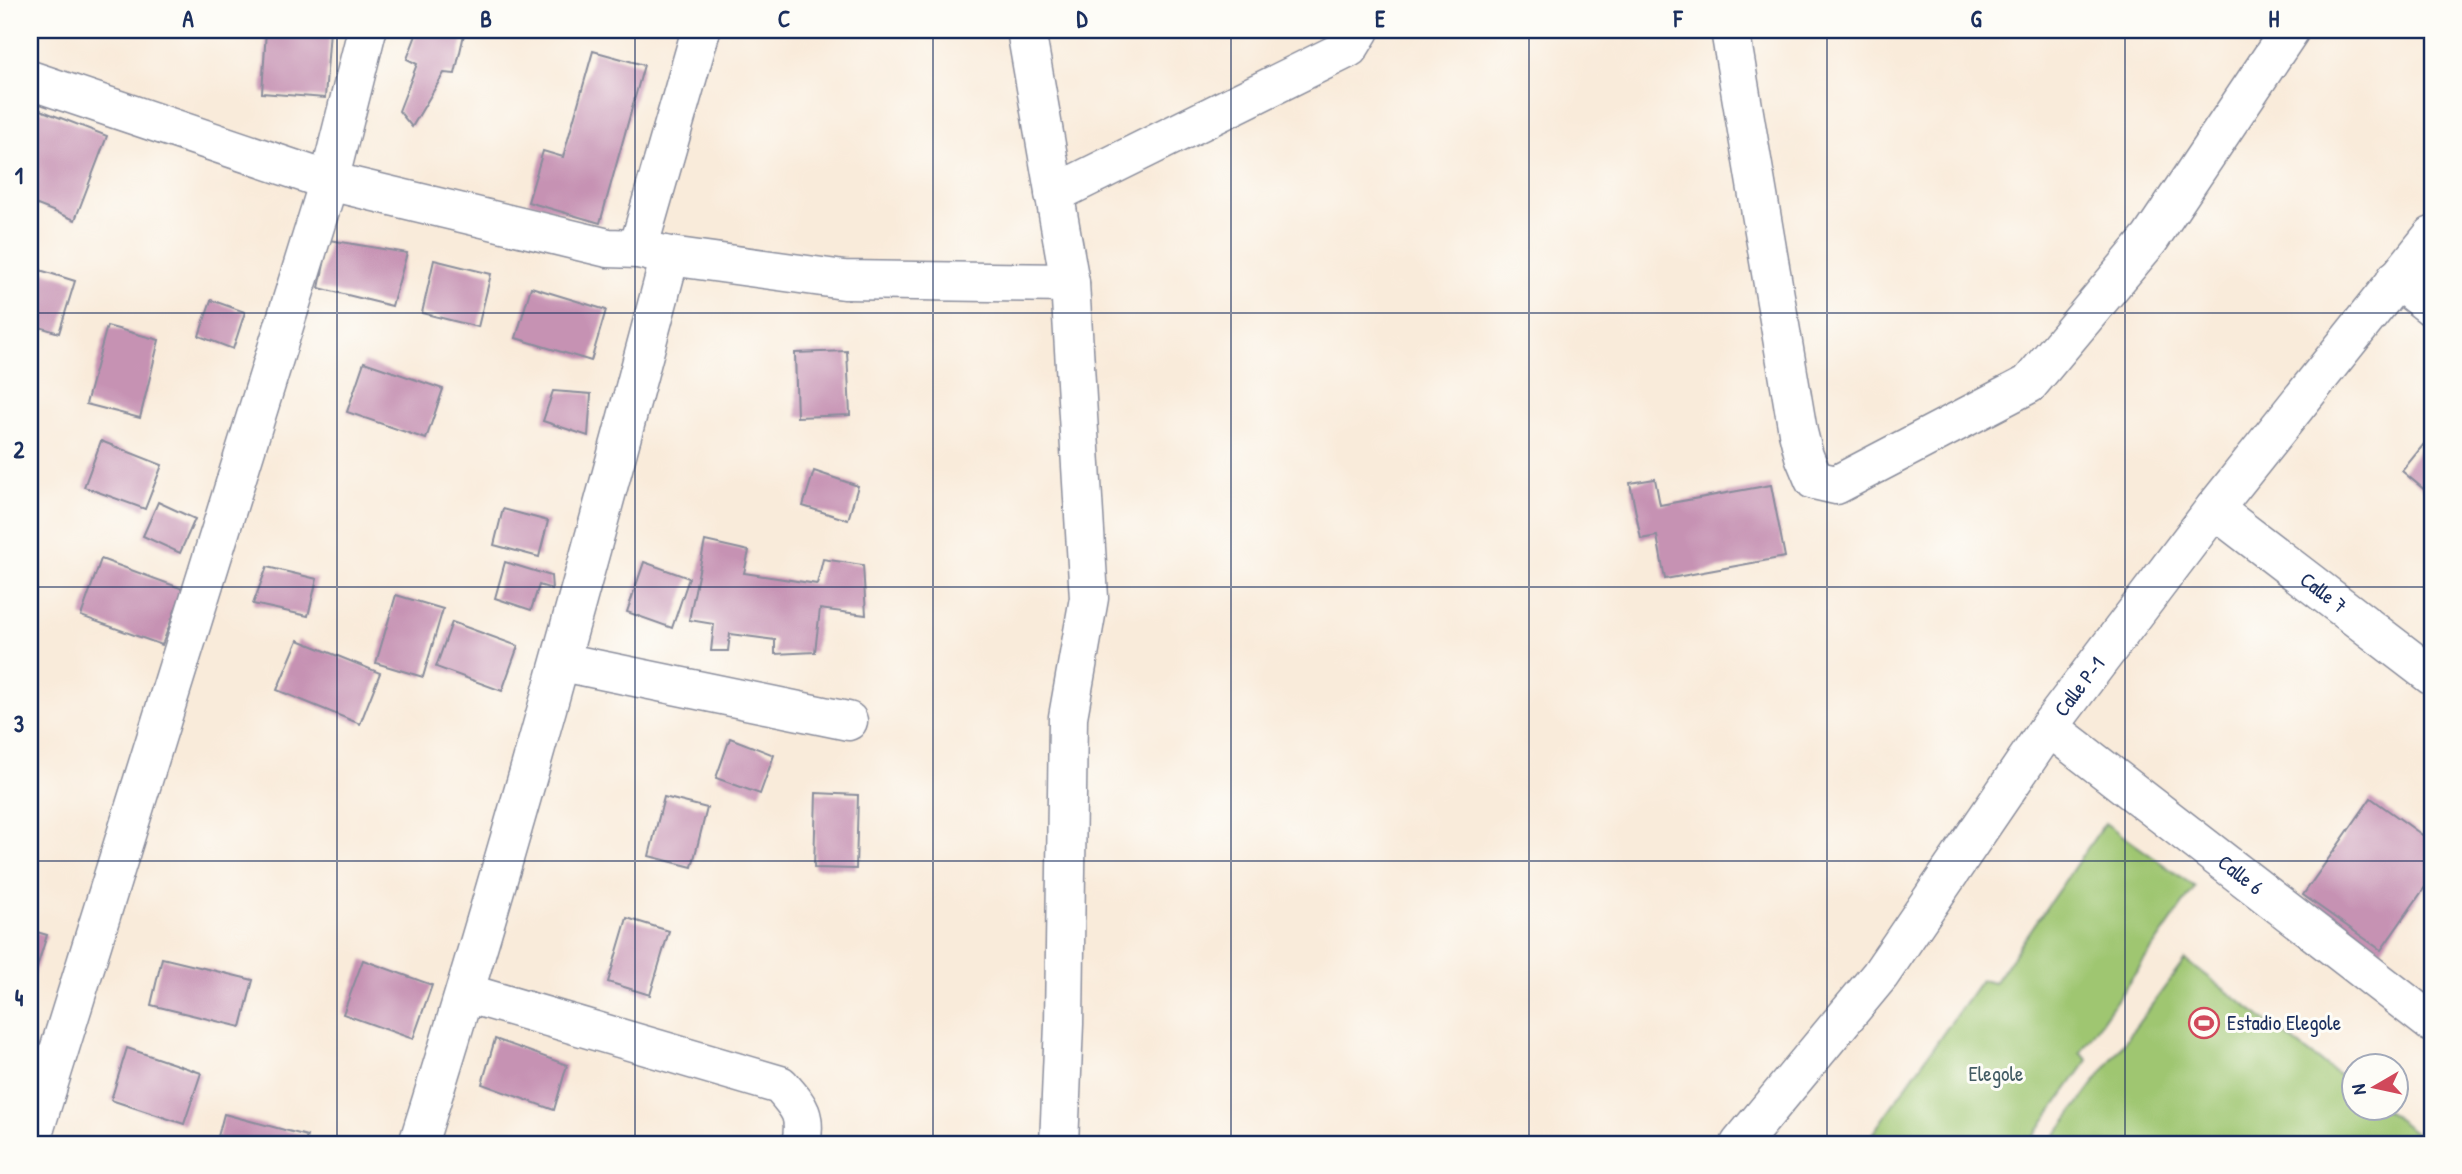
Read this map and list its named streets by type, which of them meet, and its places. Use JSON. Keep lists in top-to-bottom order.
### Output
{
  "streets": {
    "street": ["Calle 7", "Calle P-1", "Calle 6"]
  },
  "crossings": [
    ["Calle 7", "Calle P-1"],
    ["Calle P-1", "Calle 6"]
  ],
  "parks": ["Elegole"],
  "places": {
    "sports": ["Estadio Elegole"]
  },
  "north": "left",
  "grid": {
    "columns": [
      "A",
      "B",
      "C",
      "D",
      "E",
      "F",
      "G",
      "H"
    ],
    "rows": [
      "1",
      "2",
      "3",
      "4"
    ]
  }
}
